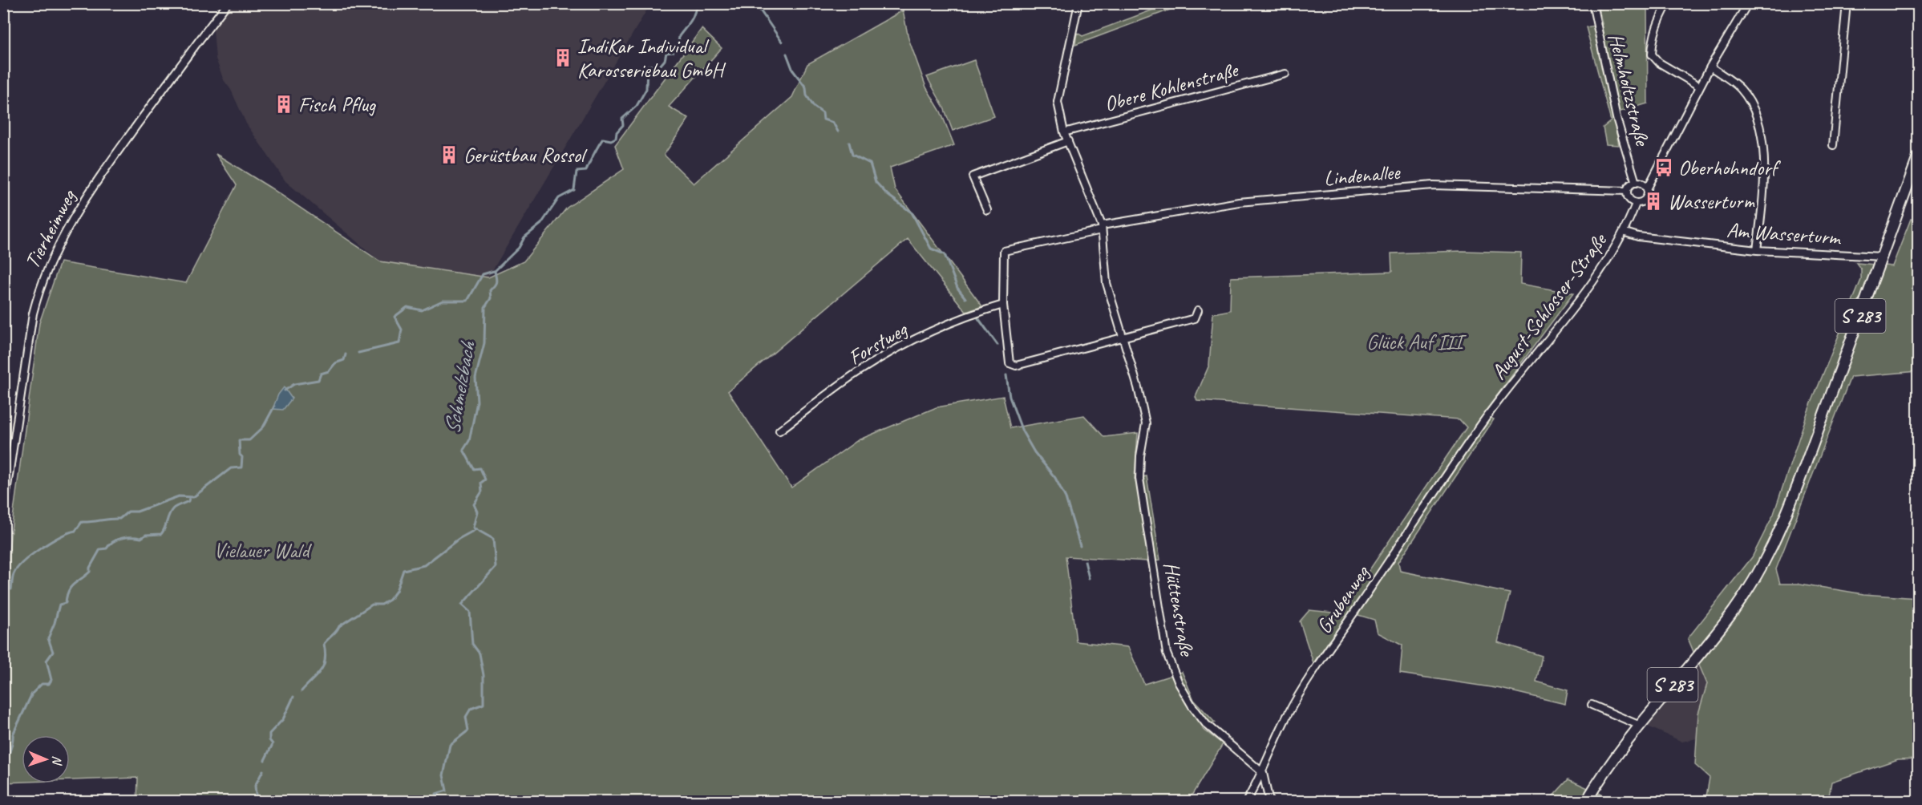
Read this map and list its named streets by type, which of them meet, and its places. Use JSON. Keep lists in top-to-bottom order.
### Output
{
  "streets": {
    "main road": ["S 283"],
    "street": [
      "Obere Kohlenstraße",
      "Helmholtzstraße",
      "Lindenallee",
      "Tierheimweg",
      "Am Wasserturm",
      "August-Schlosser-Straße",
      "Forstweg",
      "Grubenweg",
      "Hüttenstraße"
    ]
  },
  "crossings": [
    ["Helmholtzstraße", "Lindenallee"],
    ["Helmholtzstraße", "August-Schlosser-Straße"],
    ["Lindenallee", "August-Schlosser-Straße"],
    ["Am Wasserturm", "August-Schlosser-Straße"],
    ["Am Wasserturm", "S 283"],
    ["August-Schlosser-Straße", "Grubenweg"],
    ["Grubenweg", "Hüttenstraße"]
  ],
  "water": ["Schmelzbach"],
  "parks": ["Glück Auf III", "Vielauer Wald"],
  "places": {
    "building": [
      "IndiKar Individual Karosseriebau GmbH",
      "Fisch Pflug",
      "Gerüstbau Rossol",
      "Wasserturm"
    ],
    "bus stop": ["Oberhohndorf"]
  },
  "north": "right"
}
